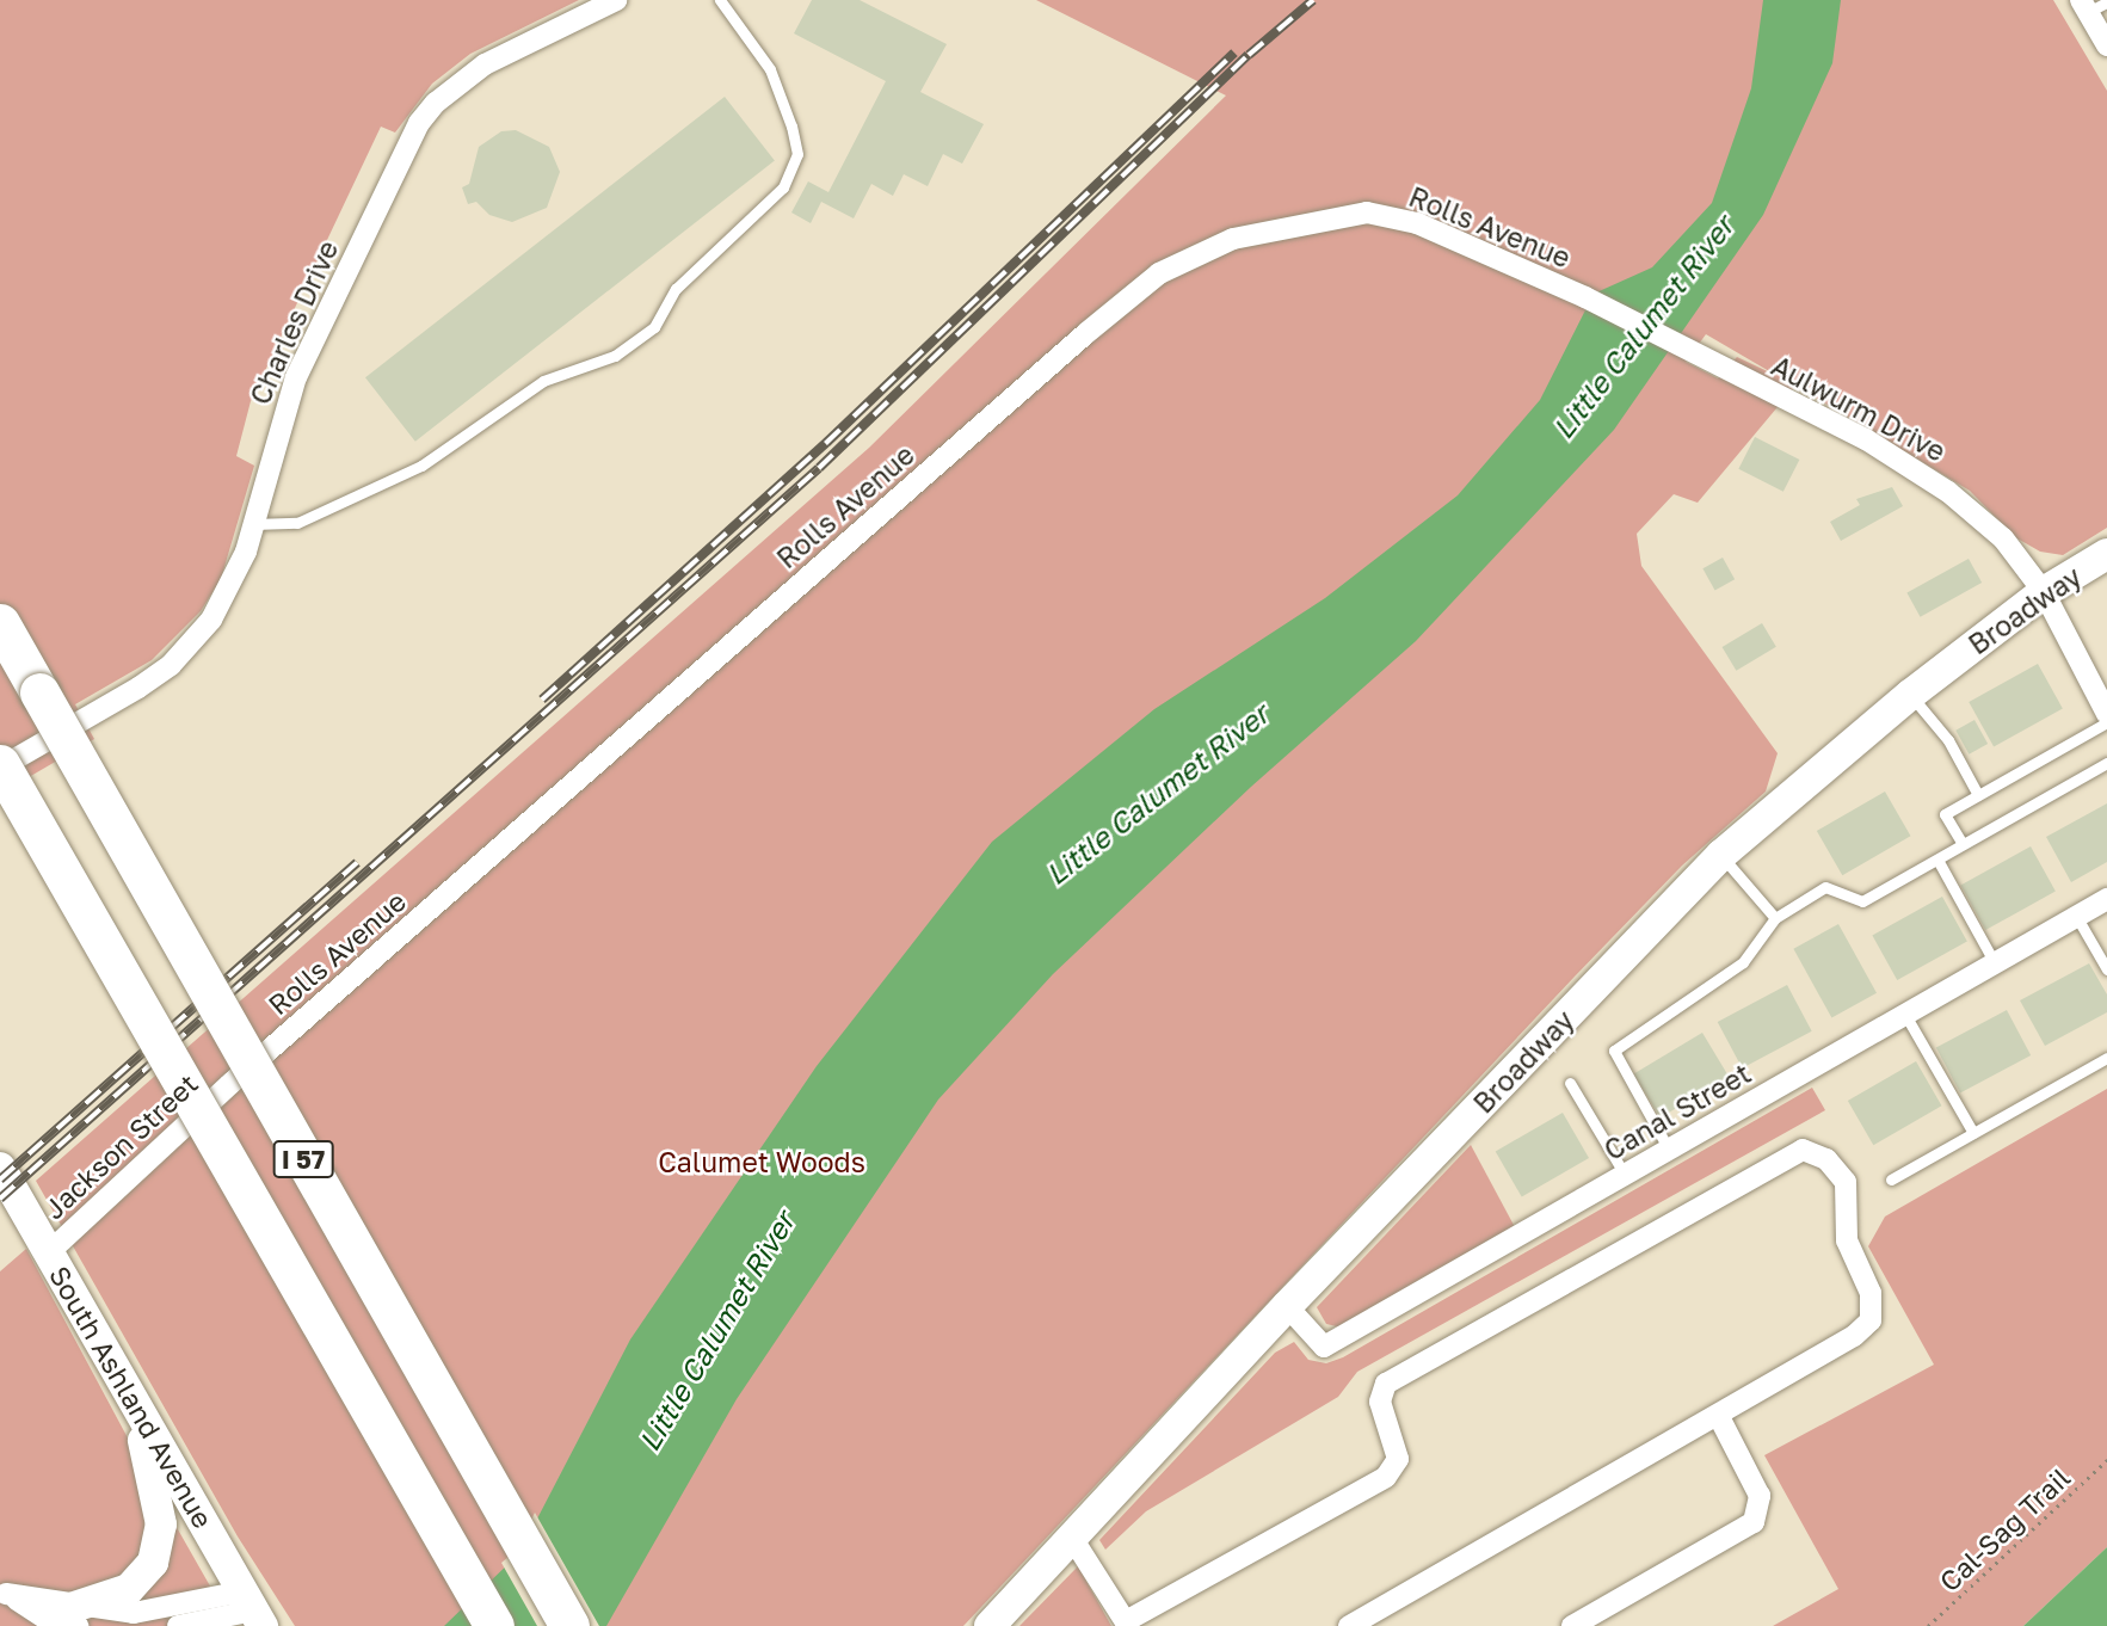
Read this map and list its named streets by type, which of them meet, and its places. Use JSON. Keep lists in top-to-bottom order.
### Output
{
  "streets": {
    "highway": ["I 57"],
    "street": [
      "Rolls Avenue",
      "Charles Drive",
      "Aulwurm Drive",
      "Broadway",
      "Canal Street",
      "Jackson Street",
      "South Ashland Avenue"
    ],
    "path": ["Cal-Sag Trail"]
  },
  "crossings": [
    ["Rolls Avenue", "Aulwurm Drive"],
    ["Rolls Avenue", "Jackson Street"],
    ["Charles Drive", "I 57"],
    ["Aulwurm Drive", "Broadway"],
    ["Broadway", "Canal Street"],
    ["Jackson Street", "South Ashland Avenue"]
  ],
  "water": ["Little Calumet River"],
  "parks": ["Calumet Woods"]
}
